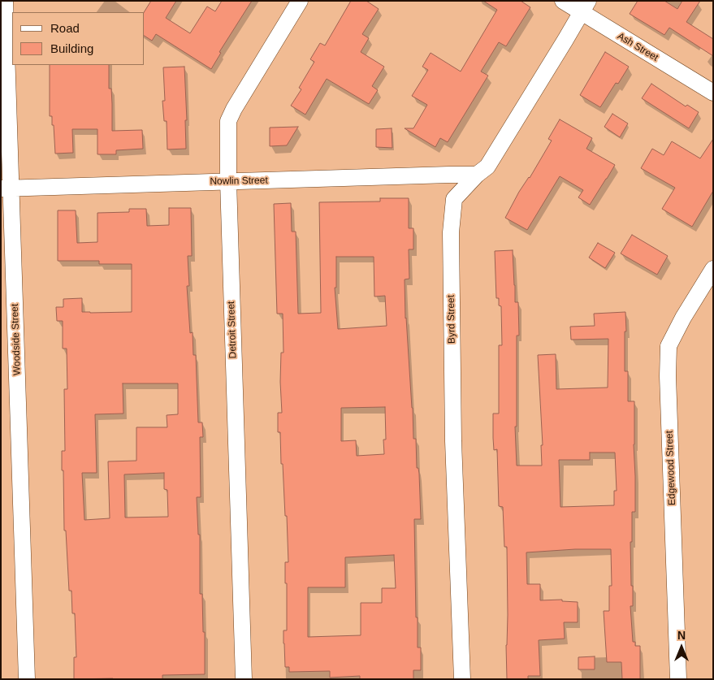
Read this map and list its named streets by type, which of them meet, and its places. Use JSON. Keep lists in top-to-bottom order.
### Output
{
  "streets": {
    "street": [
      "Ash Street",
      "Nowlin Street",
      "Byrd Street",
      "Detroit Street",
      "Woodside Street",
      "Edgewood Street"
    ]
  },
  "crossings": [
    ["Ash Street", "Byrd Street"],
    ["Nowlin Street", "Byrd Street"],
    ["Nowlin Street", "Detroit Street"],
    ["Nowlin Street", "Woodside Street"]
  ],
  "legend": ["Road", "Building"],
  "north": "top"
}
